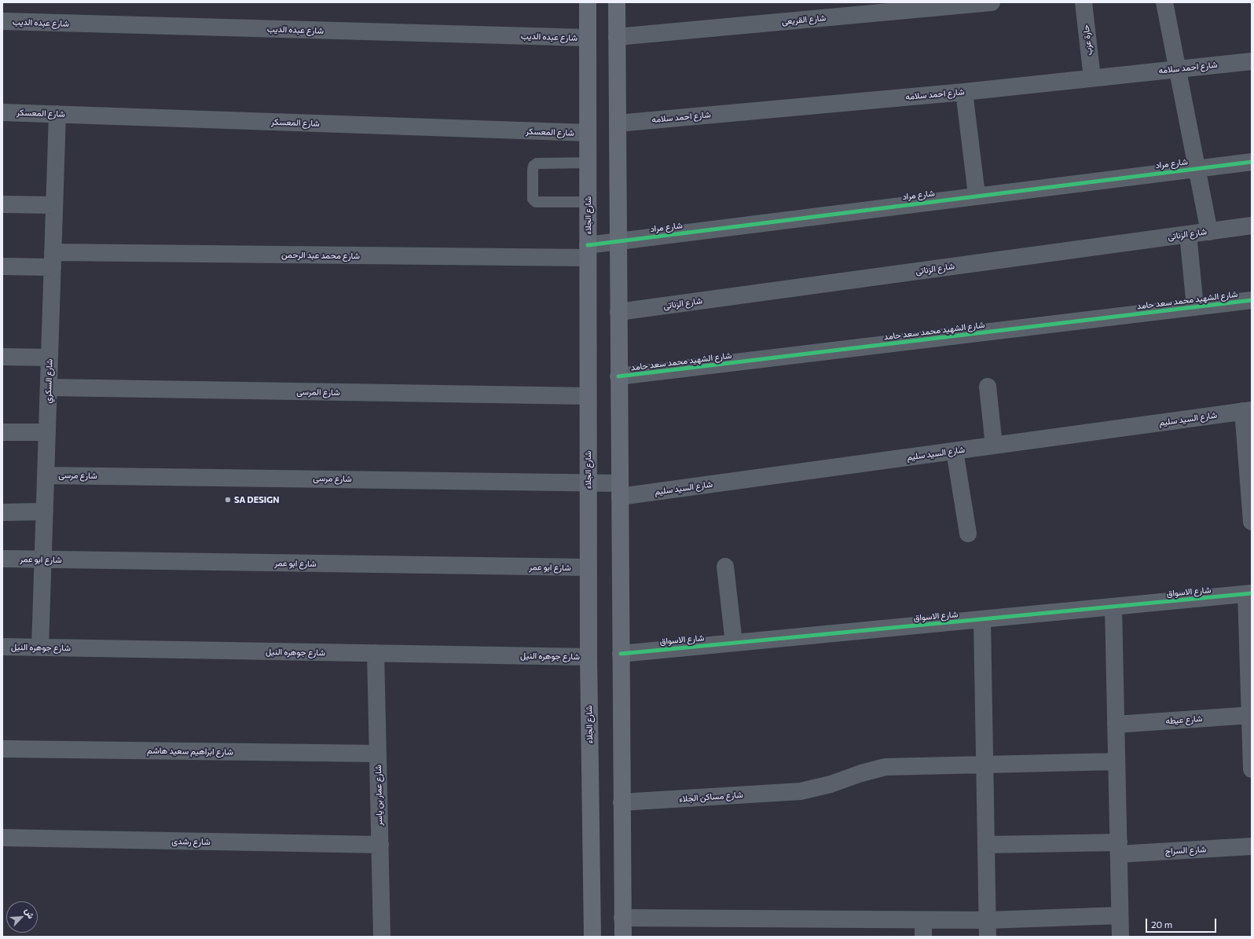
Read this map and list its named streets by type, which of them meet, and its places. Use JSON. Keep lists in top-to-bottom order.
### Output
{
  "streets": {
    "main road": ["شارع الجلاء"],
    "street": [
      "شارع القريعى",
      "شارع عبده الديب",
      "حارة عزب",
      "شارع احمد سلامه",
      "شارع المعسكر",
      "شارع مراد",
      "شارع الزناتى",
      "شارع محمد عبد الرحمن",
      "شارع الشهيد محمد سعد حامد",
      "شارع السكري",
      "شارع المرسى",
      "شارع السيد سليم",
      "شارع مرسى",
      "شارع ابو عمر",
      "شارع الاسواق",
      "شارع جوهره النيل",
      "شارع عيطه",
      "شارع ابراهيم سعيد هاشم",
      "شارع عمار بن ياسر",
      "شارع مساكن الجلاء",
      "شارع رشدى",
      "شارع السراج"
    ]
  },
  "crossings": [
    ["شارع عبده الديب", "شارع الجلاء"],
    ["حارة عزب", "شارع احمد سلامه"],
    ["شارع المعسكر", "شارع الجلاء"],
    ["شارع المعسكر", "شارع السكري"],
    ["شارع مراد", "شارع الجلاء"],
    ["شارع مراد", "شارع محمد عبد الرحمن"],
    ["شارع الجلاء", "شارع محمد عبد الرحمن"],
    ["شارع الجلاء", "شارع المرسى"],
    ["شارع الجلاء", "شارع مرسى"],
    ["شارع الجلاء", "شارع ابو عمر"],
    ["شارع الجلاء", "شارع جوهره النيل"],
    ["شارع محمد عبد الرحمن", "شارع السكري"],
    ["شارع السكري", "شارع المرسى"],
    ["شارع السكري", "شارع مرسى"],
    ["شارع السكري", "شارع ابو عمر"],
    ["شارع السكري", "شارع جوهره النيل"],
    ["شارع السيد سليم", "شارع مرسى"],
    ["شارع جوهره النيل", "شارع عمار بن ياسر"],
    ["شارع ابراهيم سعيد هاشم", "شارع عمار بن ياسر"],
    ["شارع عمار بن ياسر", "شارع رشدى"]
  ],
  "places": ["SA DESIGN"],
  "scale_bar": "20 m",
  "north": "top right"
}
